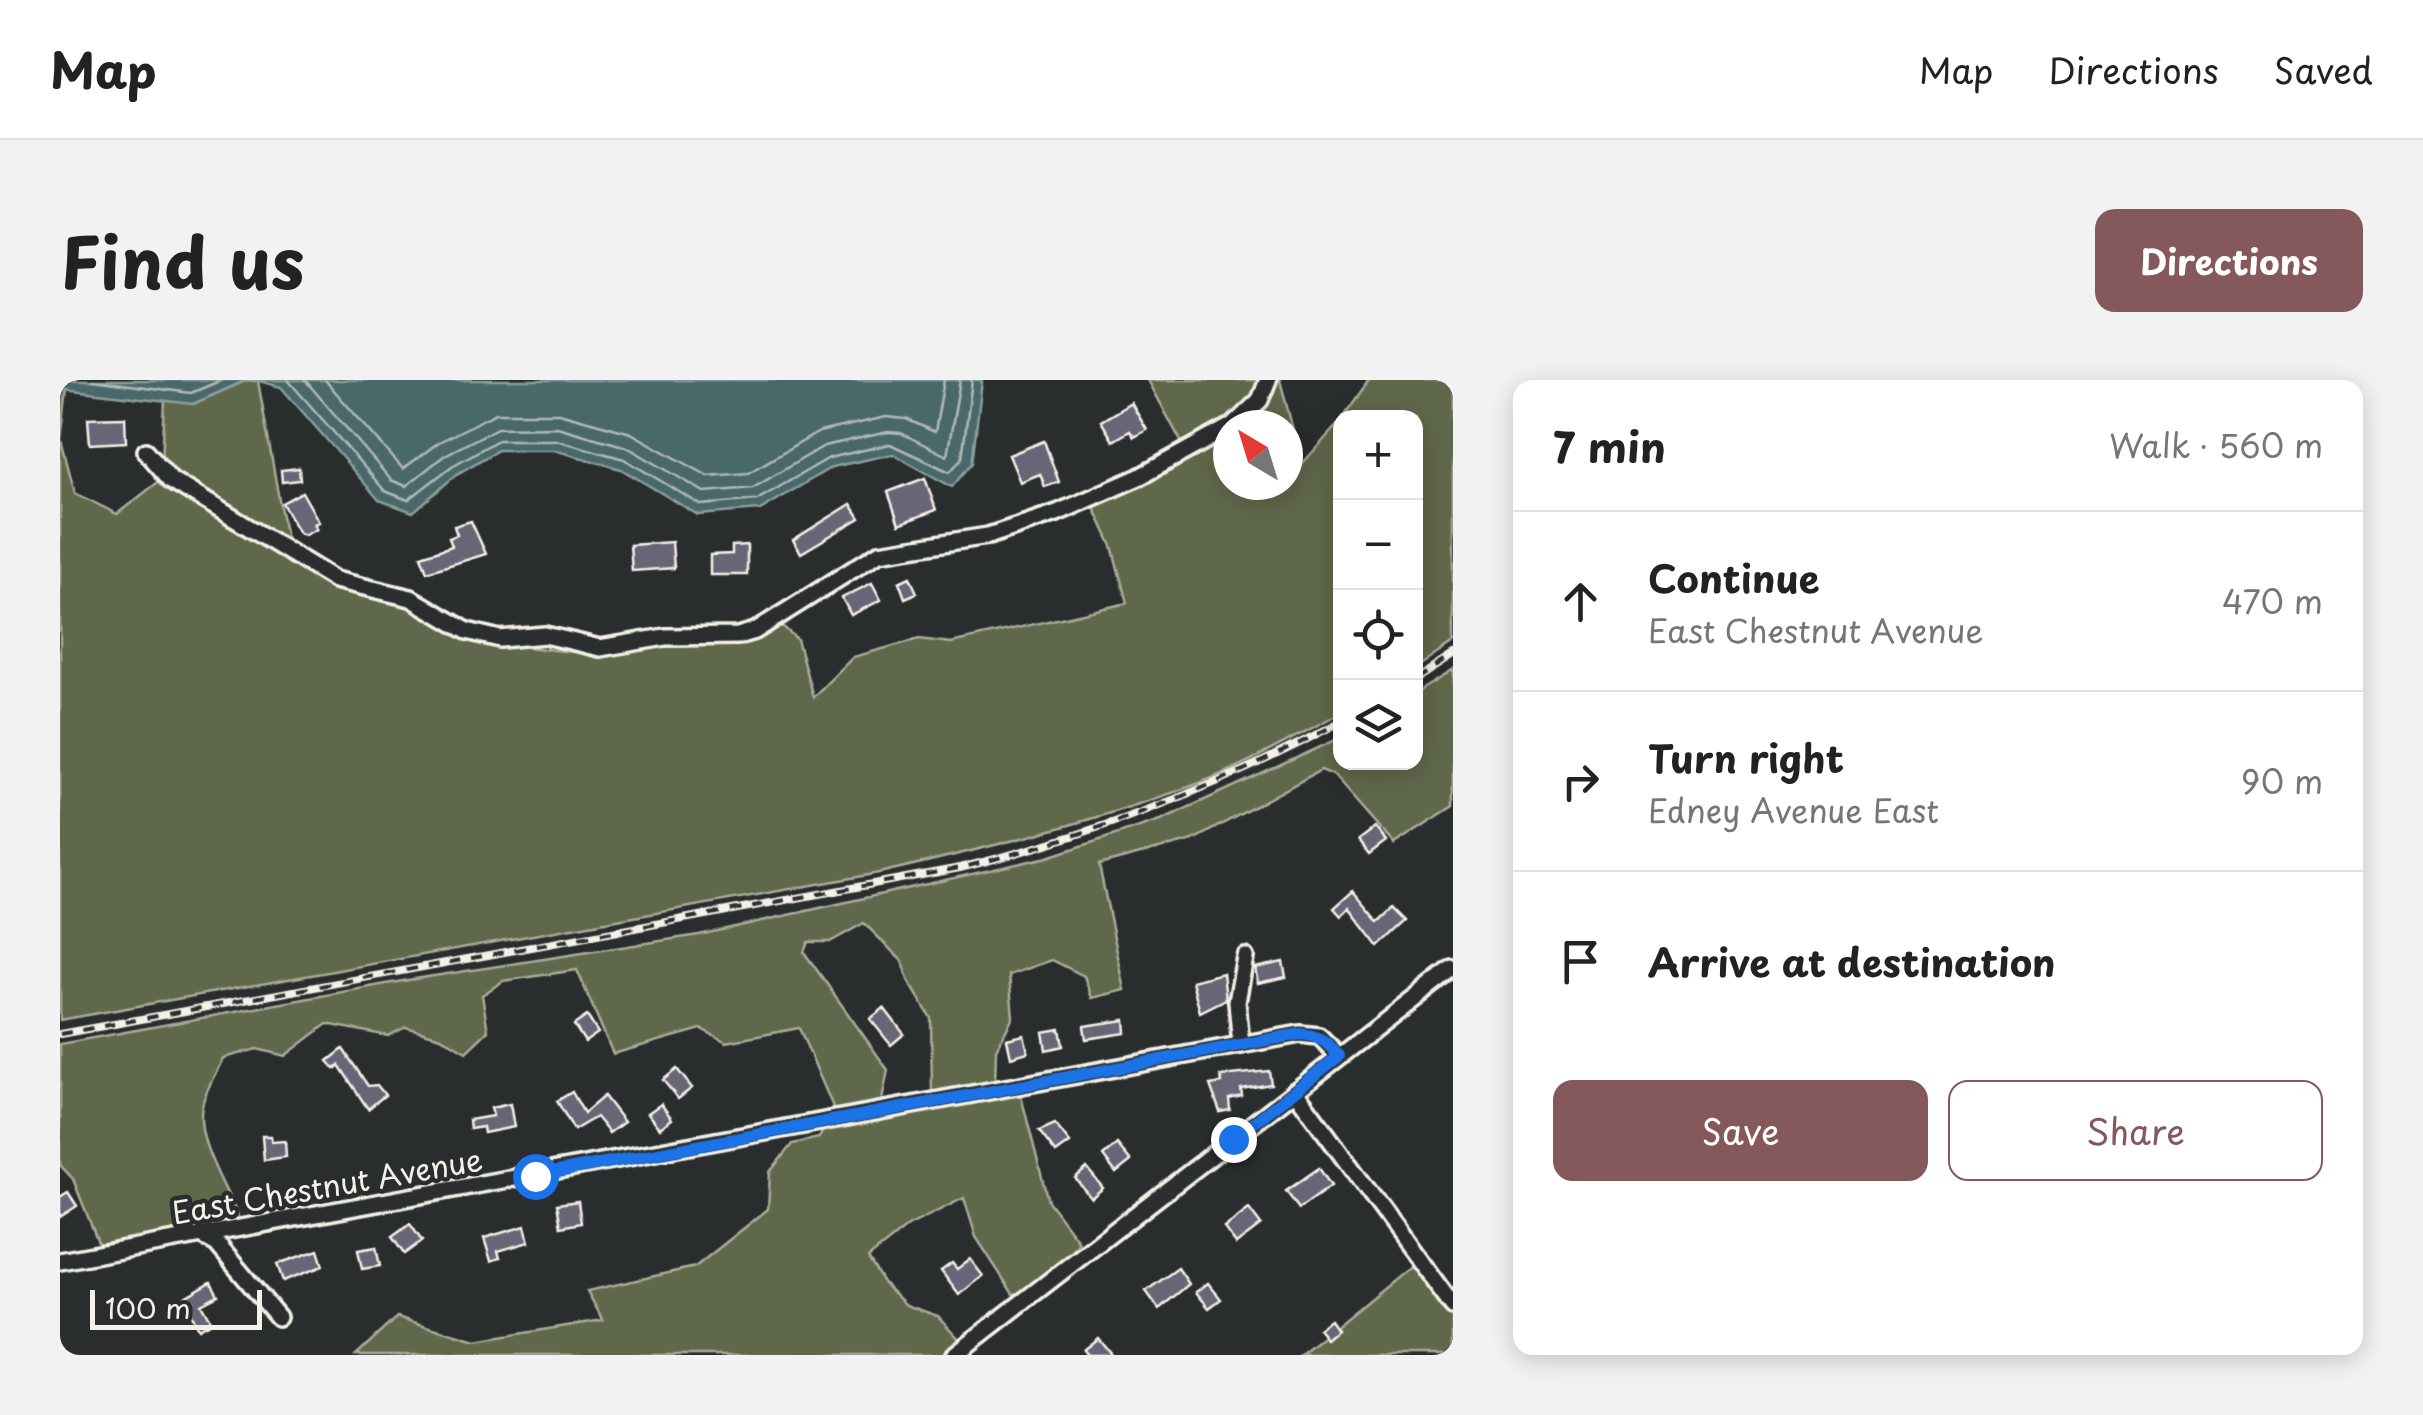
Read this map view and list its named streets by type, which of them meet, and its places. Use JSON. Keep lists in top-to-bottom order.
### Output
{
  "streets": {
    "street": ["East Chestnut Avenue"]
  },
  "scale_bar": "100 m",
  "north": "top left",
  "page": {
    "header": "Map",
    "nav": ["Map", "Directions", "Saved"],
    "title": "Find us",
    "buttons": [
      "Directions",
      ["Save", "Share"]
    ],
    "heading": ["7 min", "Walk · 560 m"],
    "map_buttons": ["+", "−"],
    "list": [
      ["Continue", "East Chestnut Avenue", "470 m"],
      ["Turn right", "Edney Avenue East", "90 m"],
      "Arrive at destination"
    ],
    "scale": "100 m"
  }
}
